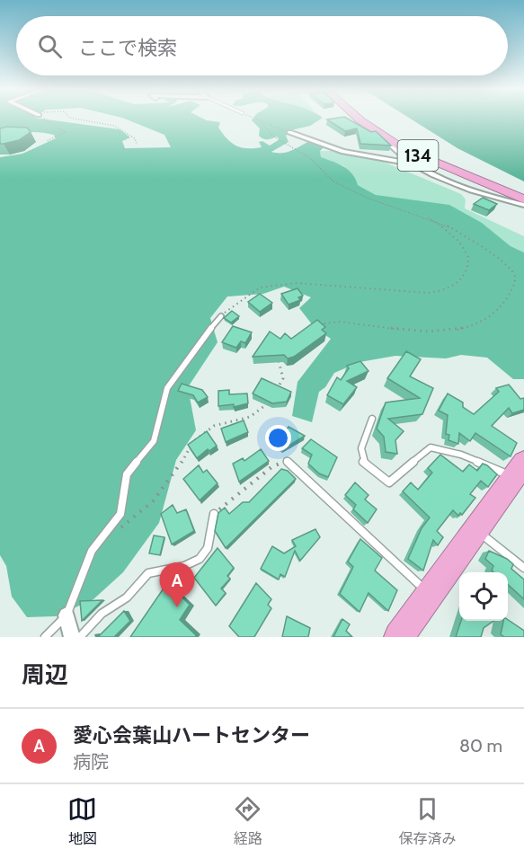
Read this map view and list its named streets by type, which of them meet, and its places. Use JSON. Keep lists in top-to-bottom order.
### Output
{
  "streets": {
    "highway": ["134"]
  },
  "page": {
    "search": "ここで検索",
    "pins": "A",
    "heading": "周辺",
    "list": [
      {
        "mark": "A",
        "name": "愛心会葉山ハートセンター",
        "note": "病院",
        "value": "80 m"
      }
    ],
    "nav": ["地図", "経路", "保存済み"]
  }
}
